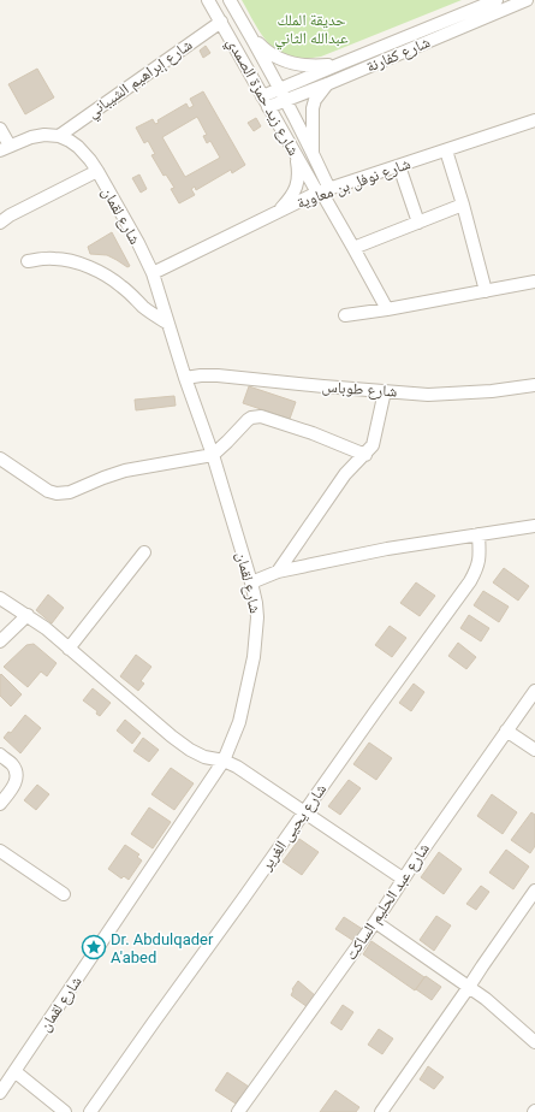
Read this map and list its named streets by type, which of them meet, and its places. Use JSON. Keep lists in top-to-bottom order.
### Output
{
  "streets": {
    "street": [
      "شارع كفارنة",
      "شارع إبراهيم الشيباني",
      "شارع زيد حمزة الصمدي",
      "شارع نوفل بن معاوية",
      "شارع لقمان",
      "شارع طوباس",
      "شارع يحيى الغرير",
      "شارع عبد الحليم الساكت"
    ]
  },
  "crossings": [
    ["شارع كفارنة", "شارع زيد حمزة الصمدي"],
    ["شارع إبراهيم الشيباني", "شارع زيد حمزة الصمدي"],
    ["شارع إبراهيم الشيباني", "شارع لقمان"],
    ["شارع زيد حمزة الصمدي", "شارع نوفل بن معاوية"],
    ["شارع نوفل بن معاوية", "شارع لقمان"],
    ["شارع لقمان", "شارع طوباس"]
  ],
  "parks": ["حديقة الملك عبدالله الثاني"],
  "places": {
    "place": ["Dr. Abdulqader A'abed"]
  }
}
